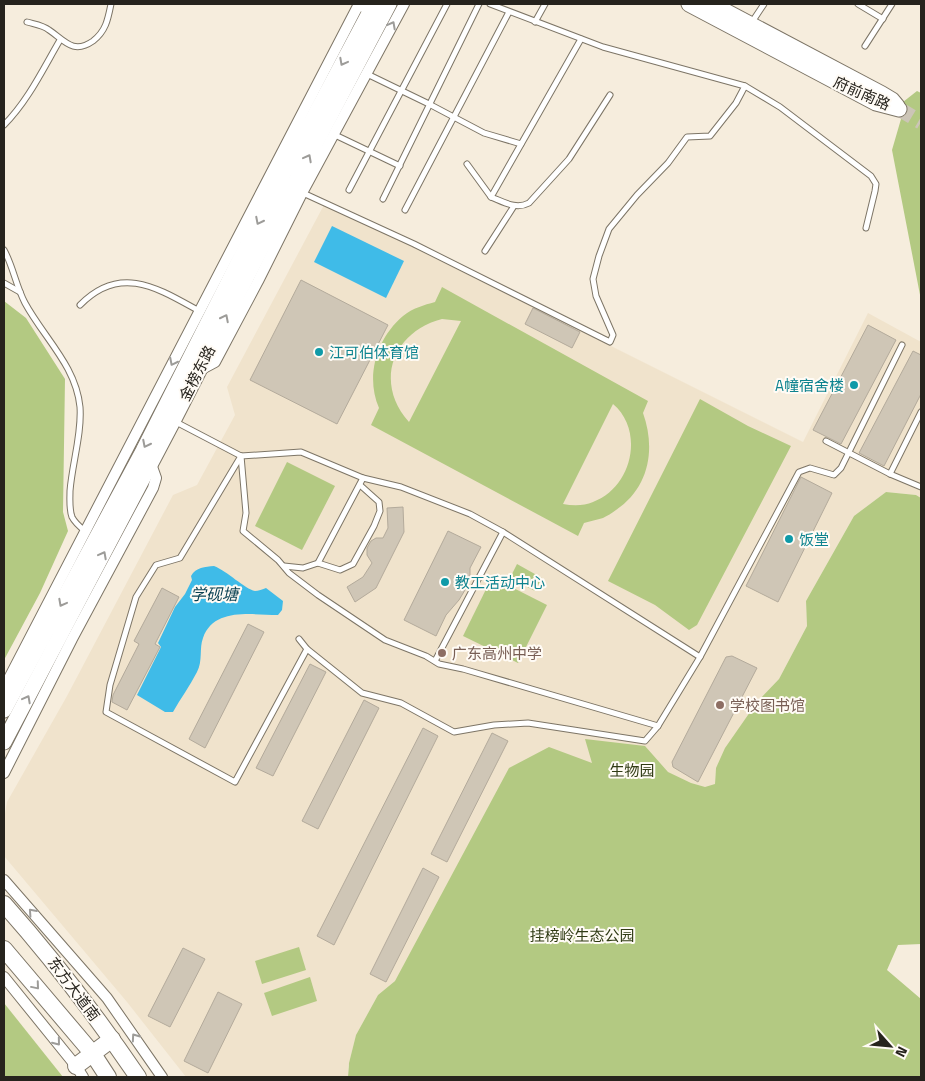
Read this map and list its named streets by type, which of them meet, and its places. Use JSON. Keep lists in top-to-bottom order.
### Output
{
  "streets": {
    "main road": ["东方大道南"],
    "street": ["府前南路", "金榜东路"]
  },
  "water": ["学砚塘"],
  "parks": ["生物园", "挂榜岭生态公园"],
  "places": [
    "江可伯体育馆",
    "A幢宿舍楼",
    "饭堂",
    "教工活动中心",
    "广东高州中学",
    "学校图书馆"
  ],
  "north": "bottom right"
}
